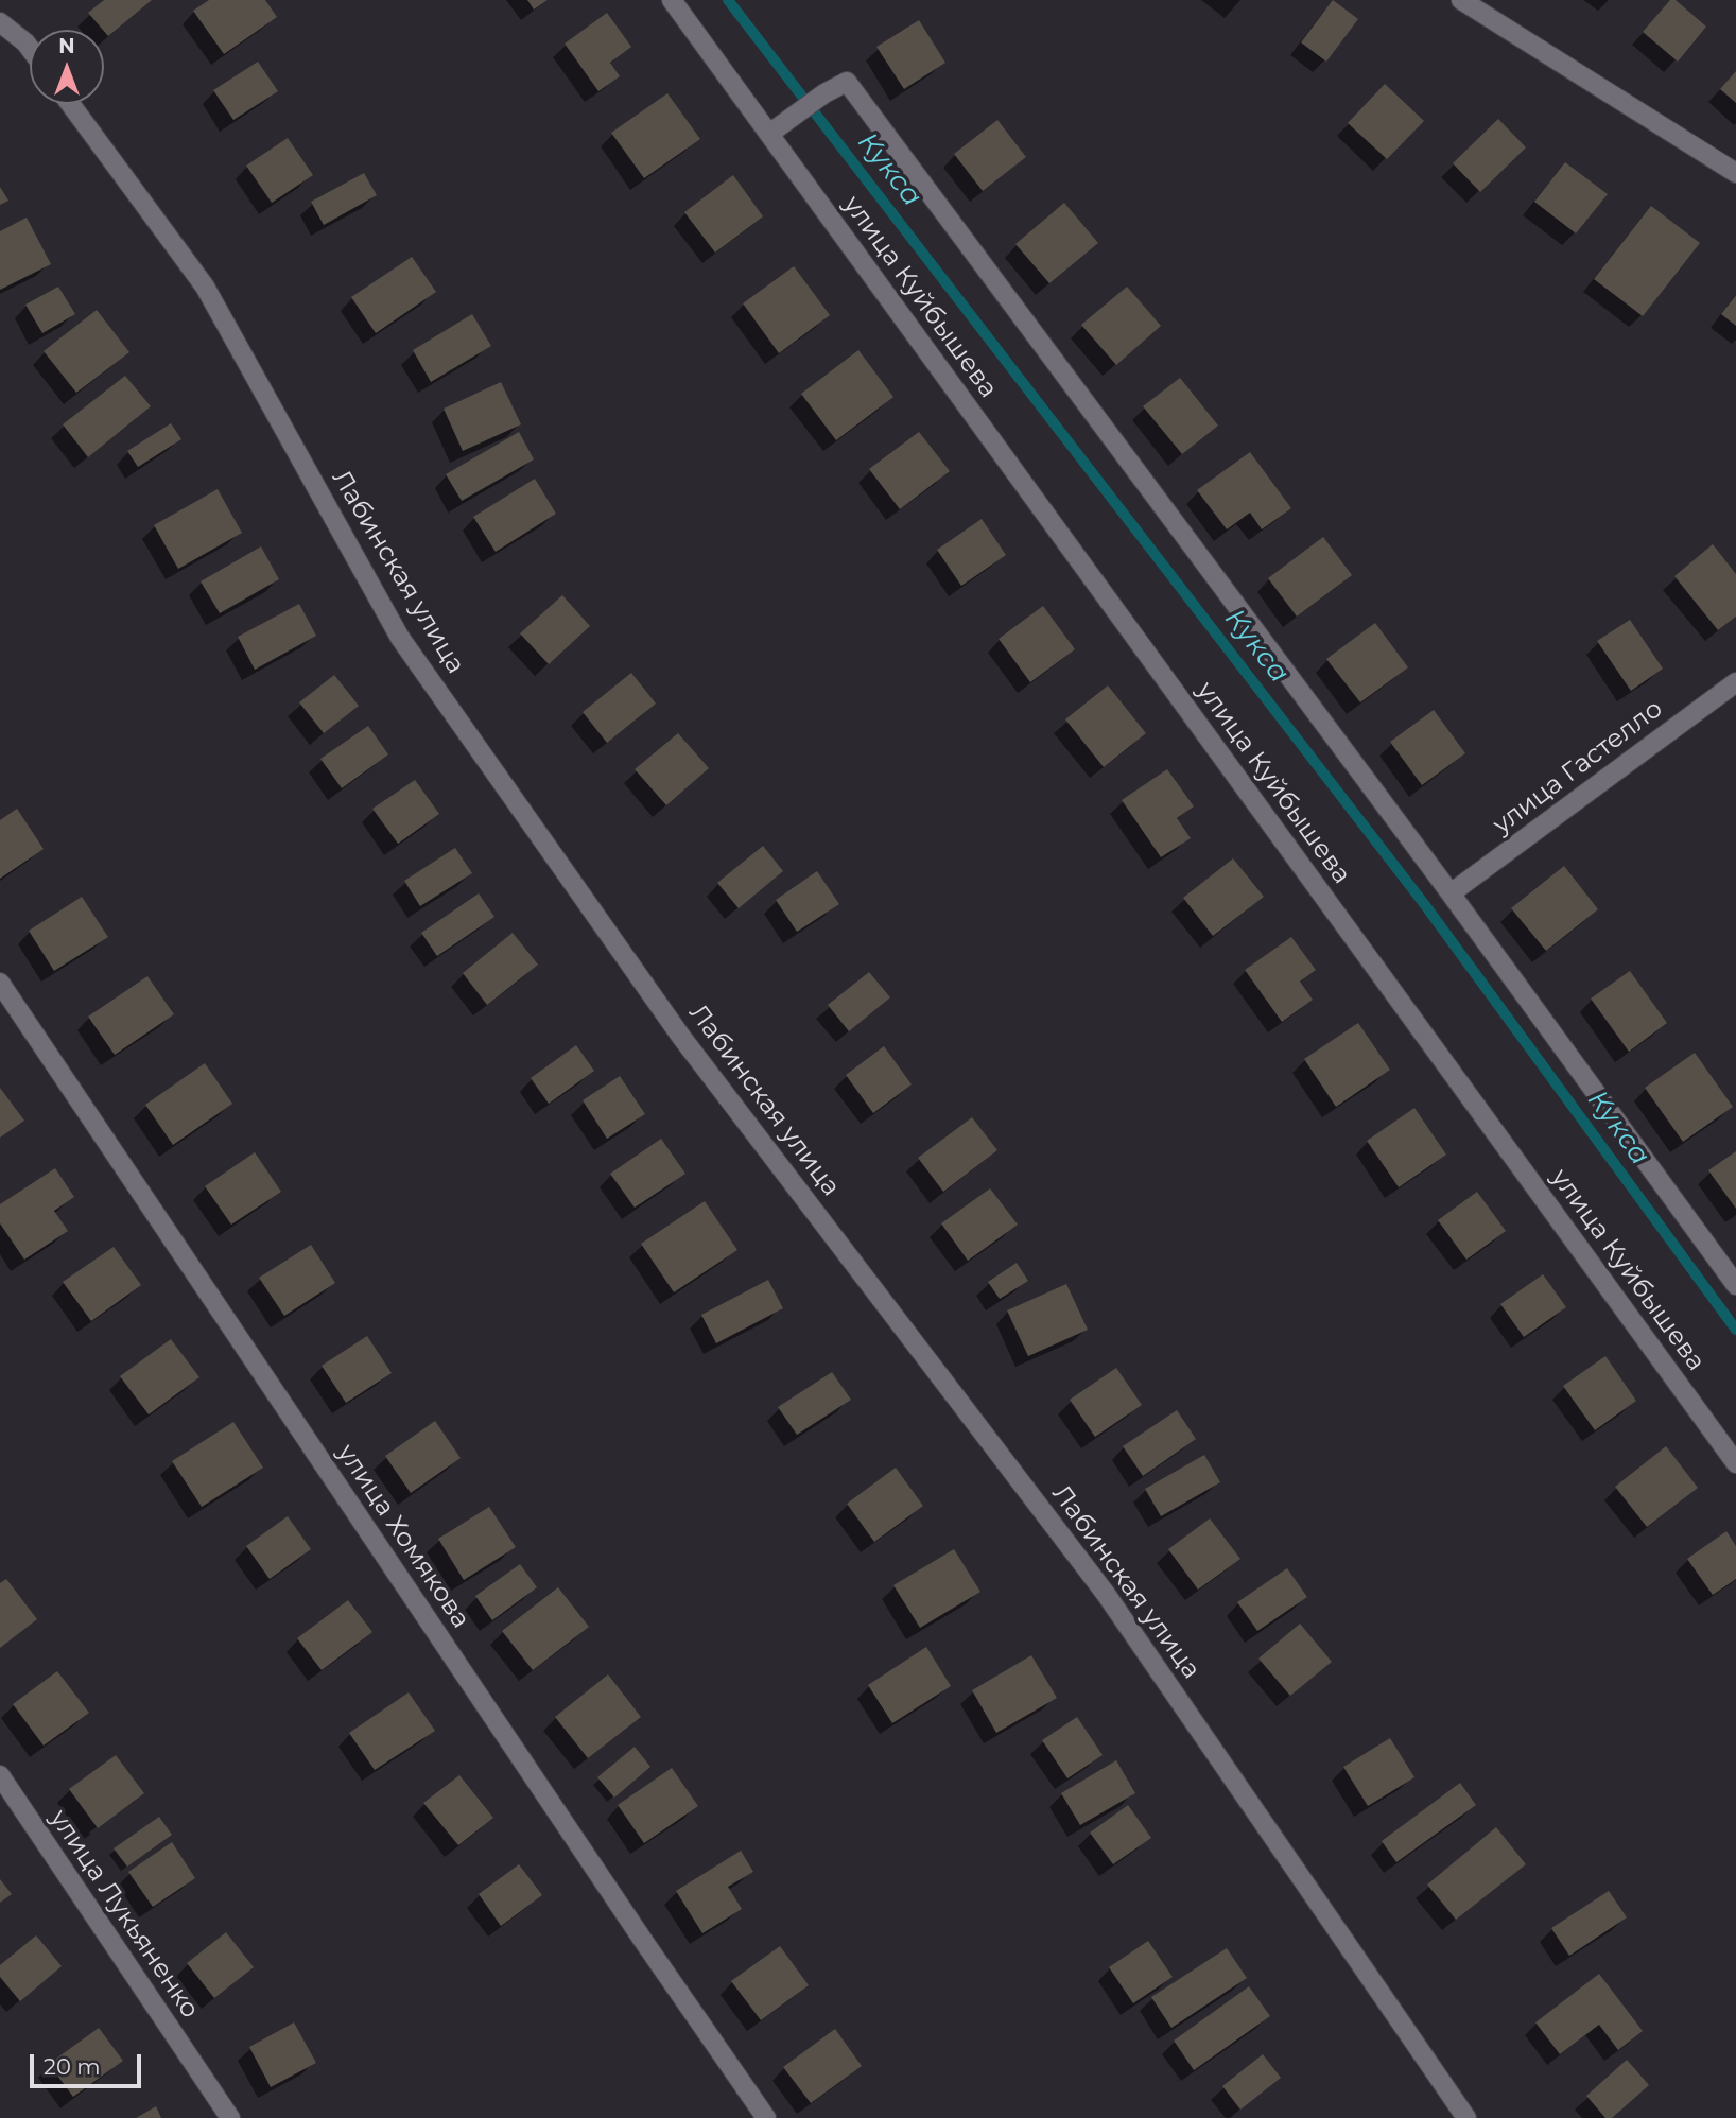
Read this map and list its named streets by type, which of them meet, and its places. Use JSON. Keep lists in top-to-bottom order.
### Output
{
  "streets": {
    "street": [
      "улица Куйбышева",
      "Лабинская улица",
      "улица Гастелло",
      "улица Хомякова",
      "улица Лукьяненко"
    ]
  },
  "water": ["Кукса"],
  "scale_bar": "20 m",
  "north": "top"
}
